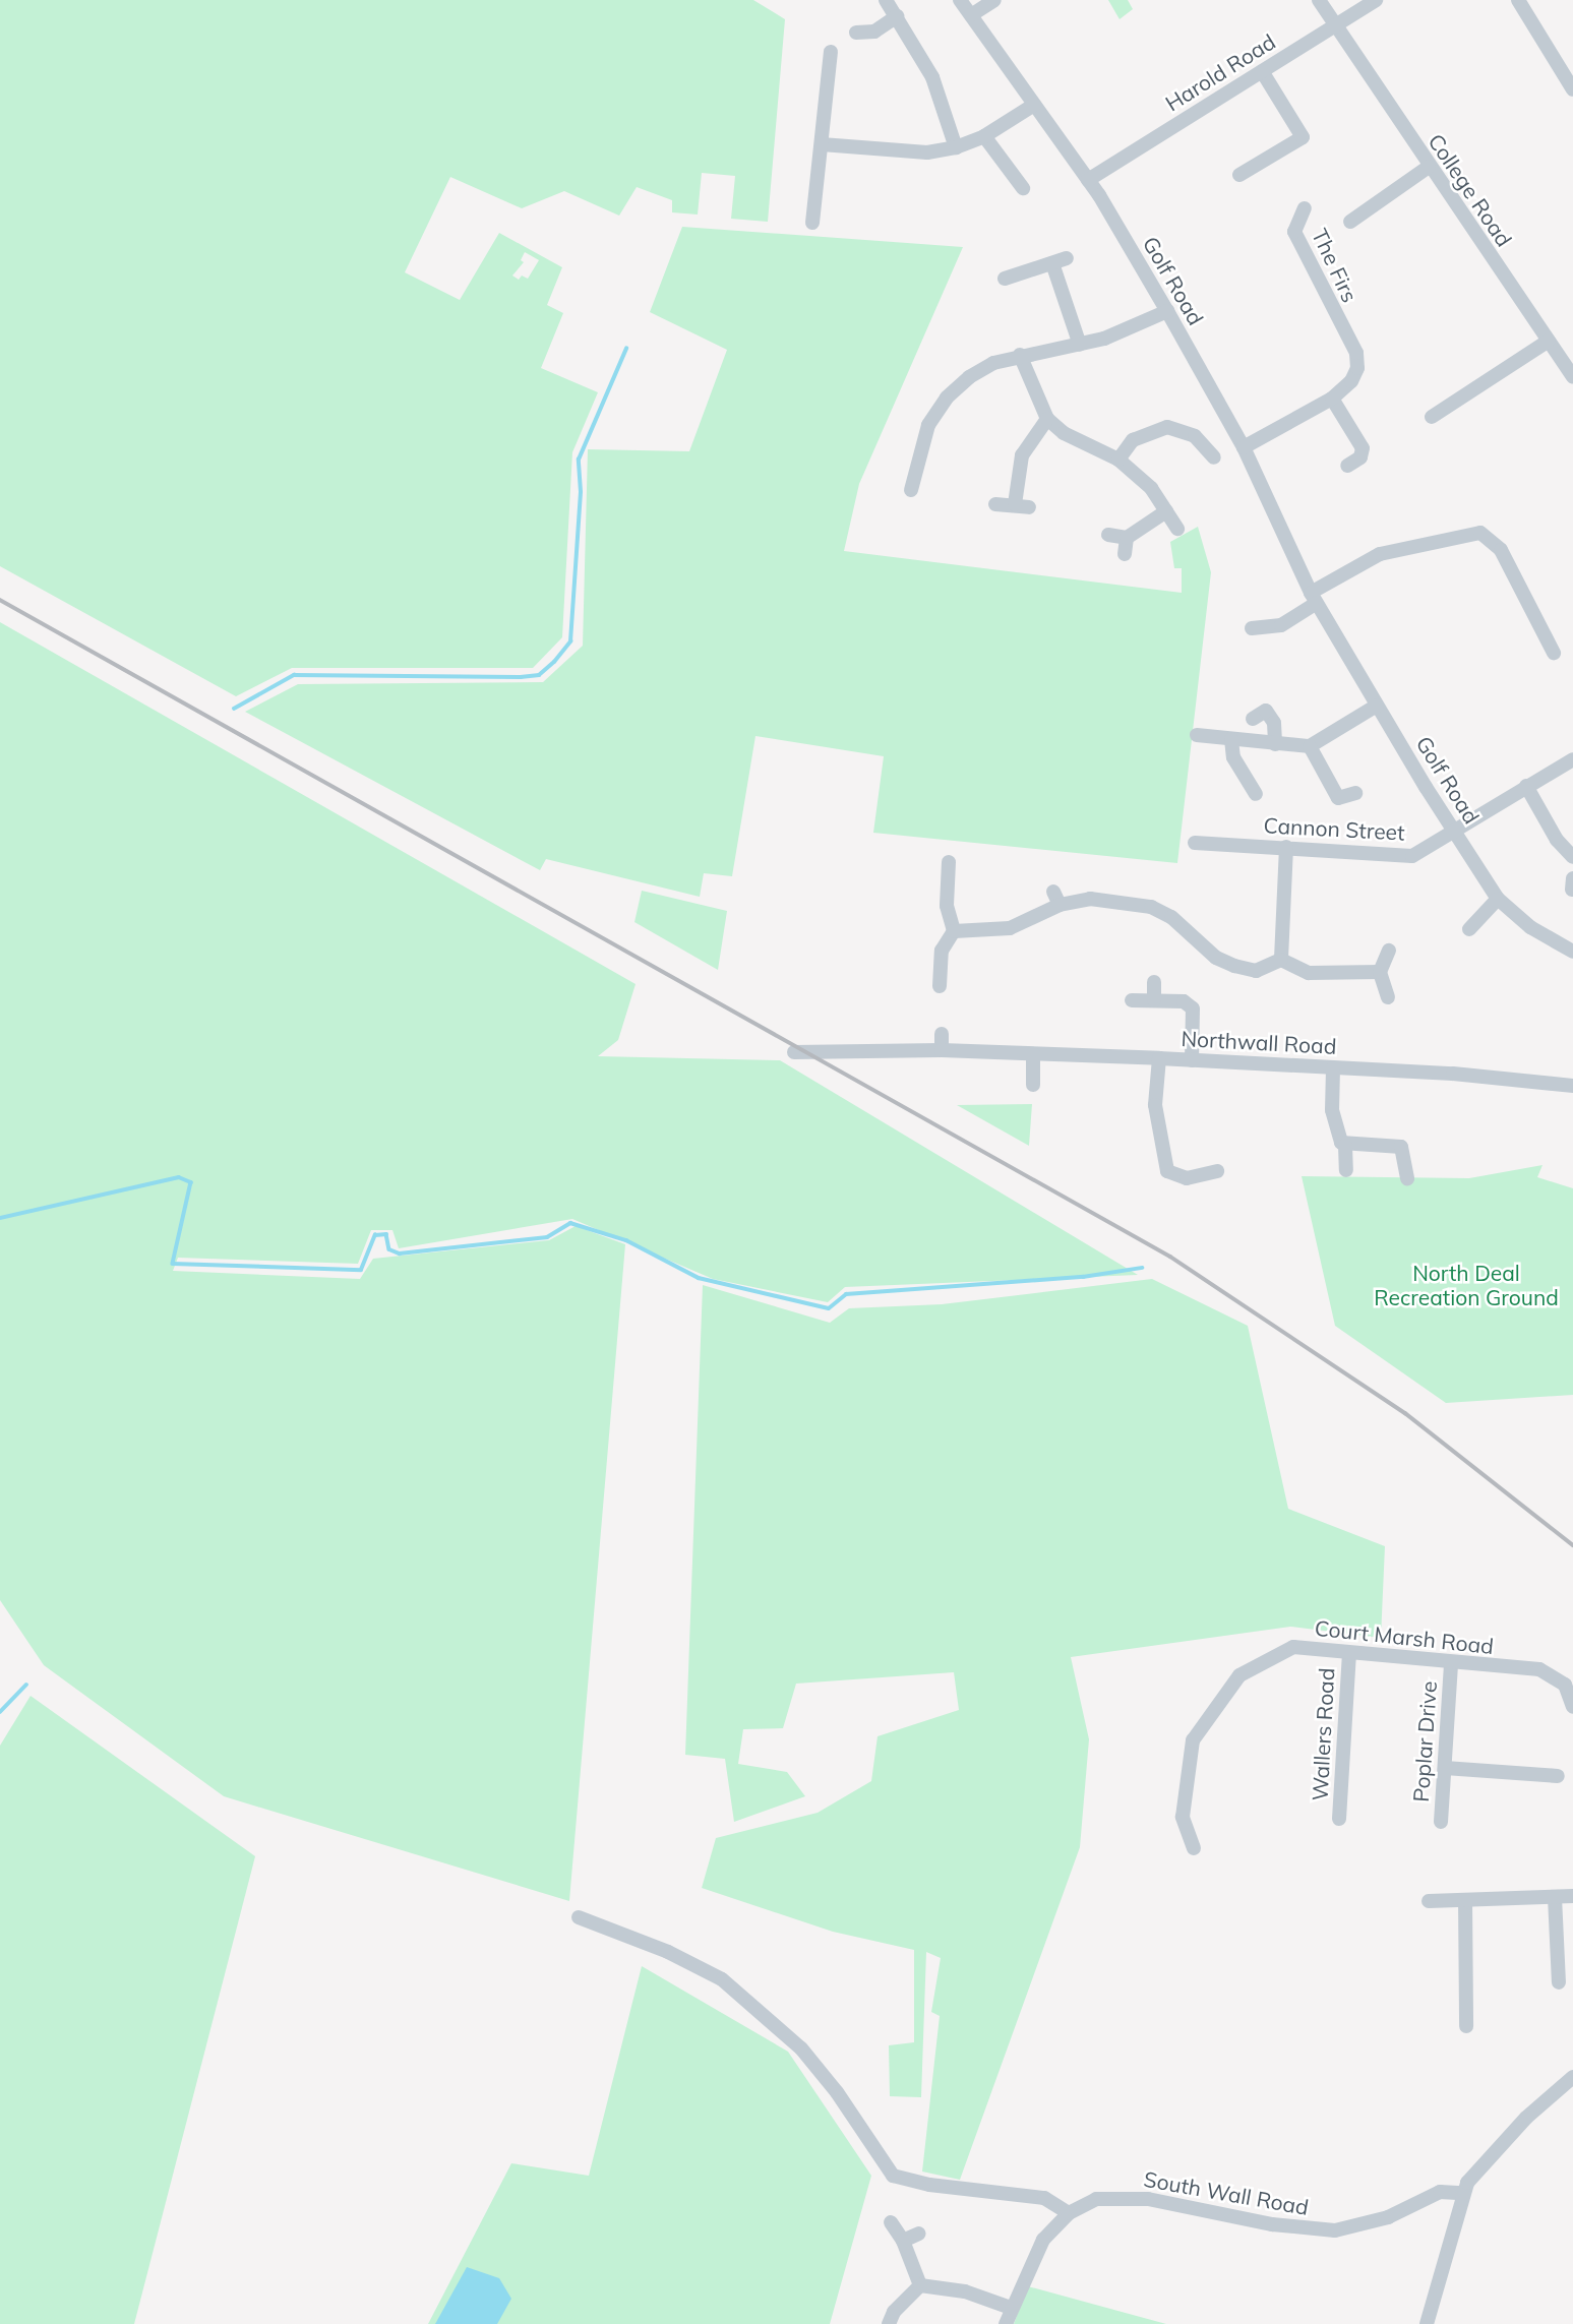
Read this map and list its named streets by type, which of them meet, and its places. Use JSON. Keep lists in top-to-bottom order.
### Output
{
  "streets": {
    "street": [
      "Harold Road",
      "College Road",
      "The Firs",
      "Golf Road",
      "Cannon Street",
      "Northwall Road",
      "Court Marsh Road",
      "Wallers Road",
      "Poplar Drive",
      "South Wall Road"
    ]
  },
  "crossings": [
    ["Harold Road", "College Road"],
    ["Harold Road", "Golf Road"],
    ["Golf Road", "Cannon Street"],
    ["Court Marsh Road", "Wallers Road"],
    ["Court Marsh Road", "Poplar Drive"]
  ],
  "parks": ["North Deal Recreation Ground"]
}
